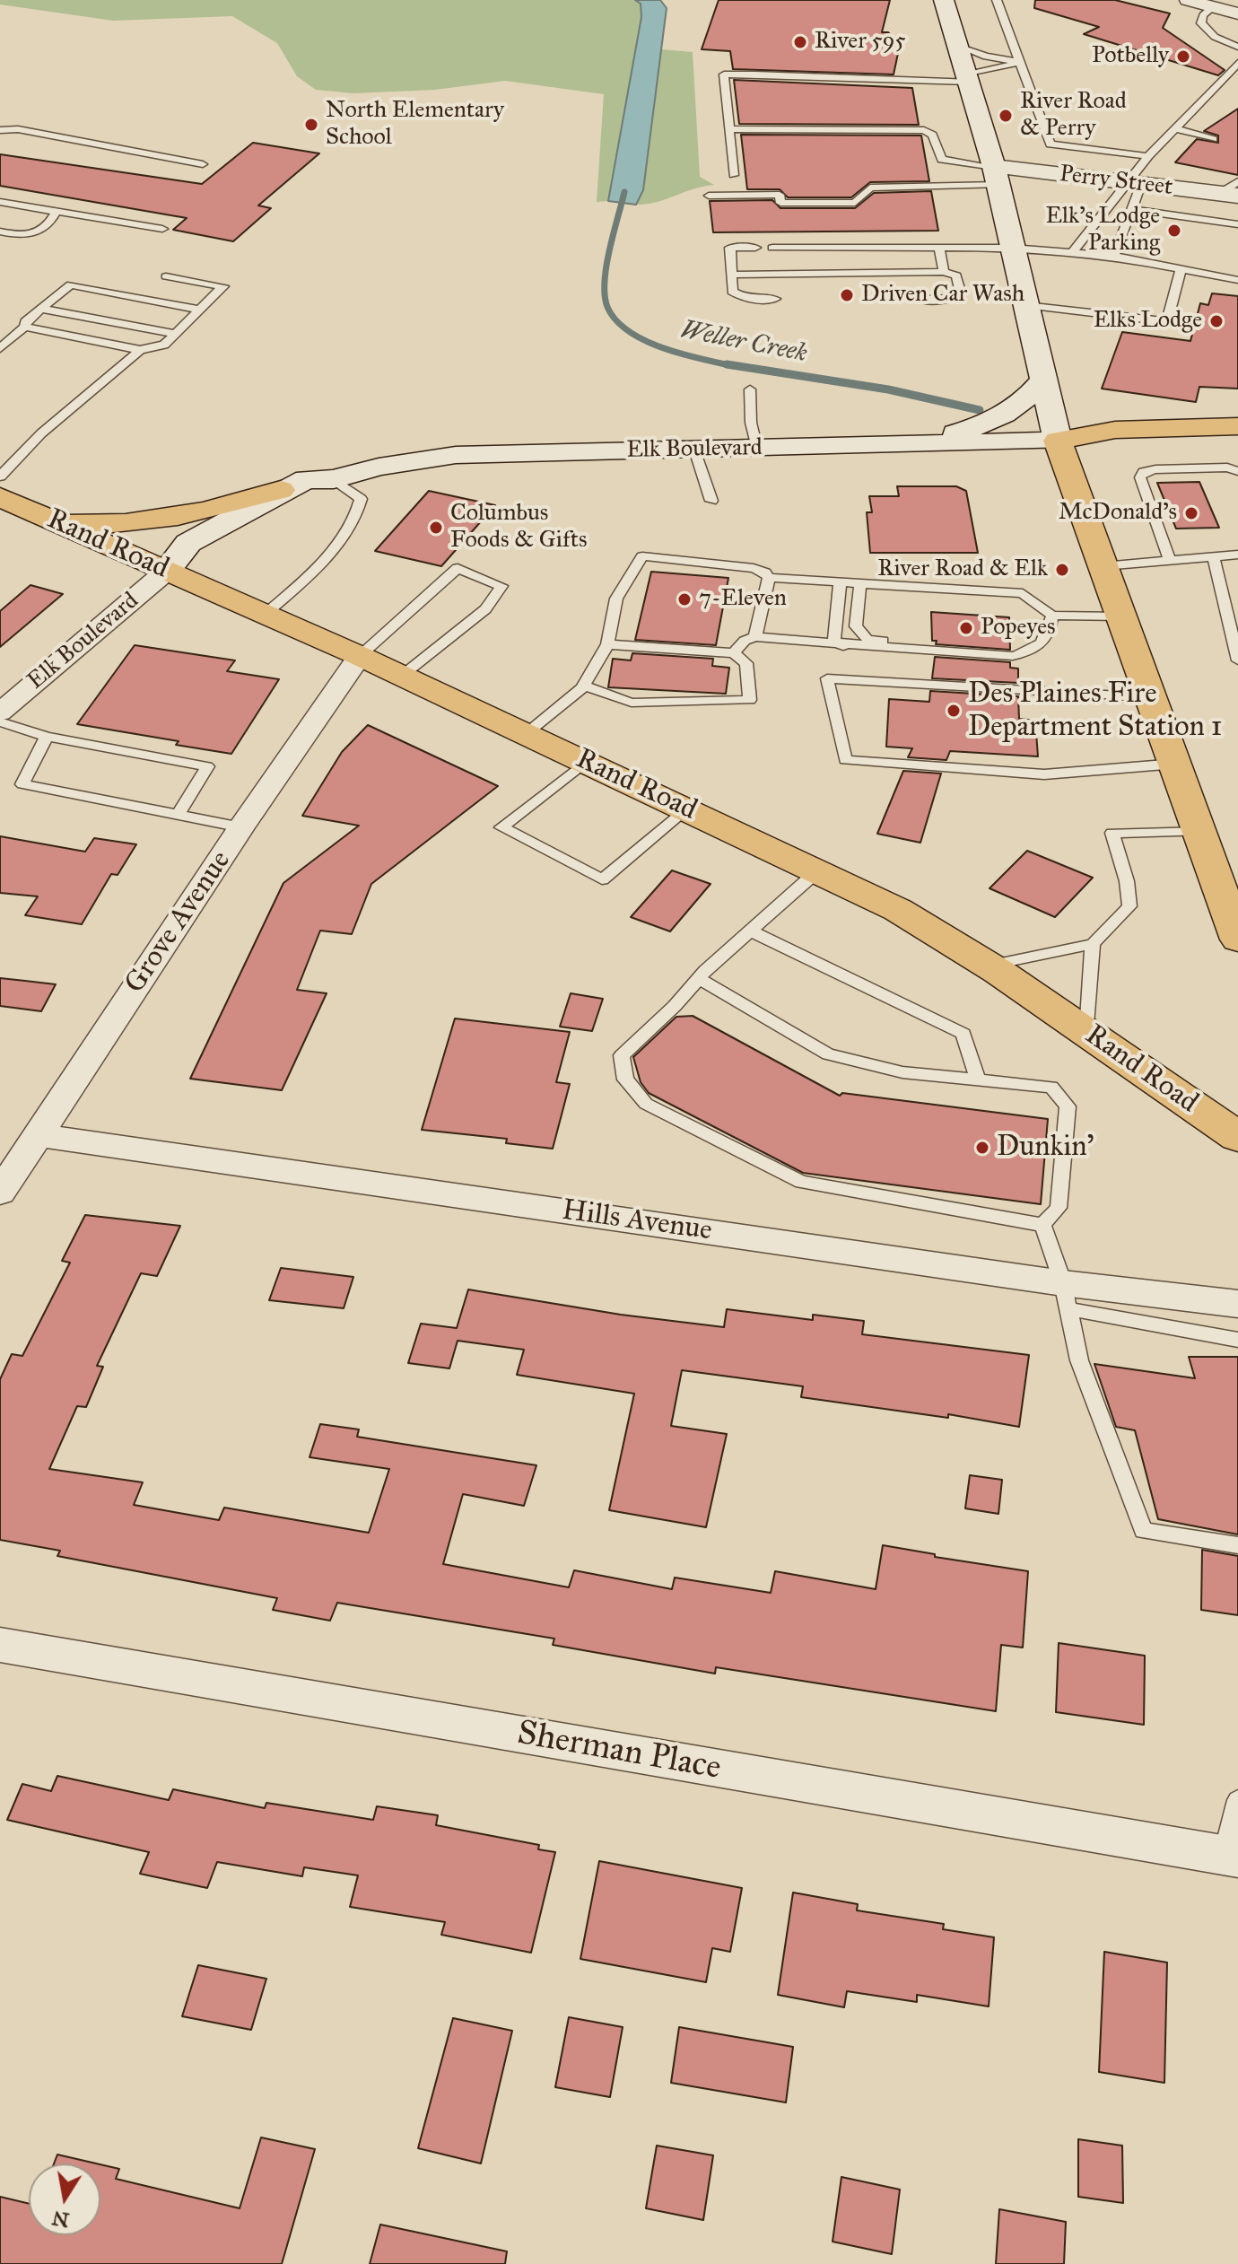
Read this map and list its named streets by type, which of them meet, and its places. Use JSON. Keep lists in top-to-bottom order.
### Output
{
  "streets": {
    "main road": ["Perry Street", "Elk Boulevard", "Rand Road"],
    "street": ["Grove Avenue", "Hills Avenue", "Sherman Place"]
  },
  "crossings": [
    ["Elk Boulevard", "Rand Road"],
    ["Rand Road", "Grove Avenue"],
    ["Grove Avenue", "Hills Avenue"]
  ],
  "water": ["Weller Creek"],
  "places": [
    "River 595",
    "Potbelly",
    "River Road & Perry",
    "North Elementary School",
    "Elk's Lodge Parking",
    "Driven Car Wash",
    "Elks Lodge",
    "McDonald's",
    "Columbus Foods & Gifts",
    "River Road & Elk",
    "7-Eleven",
    "Popeyes",
    "Des Plaines Fire Department Station 1",
    "Dunkin'"
  ],
  "north": "bottom"
}
